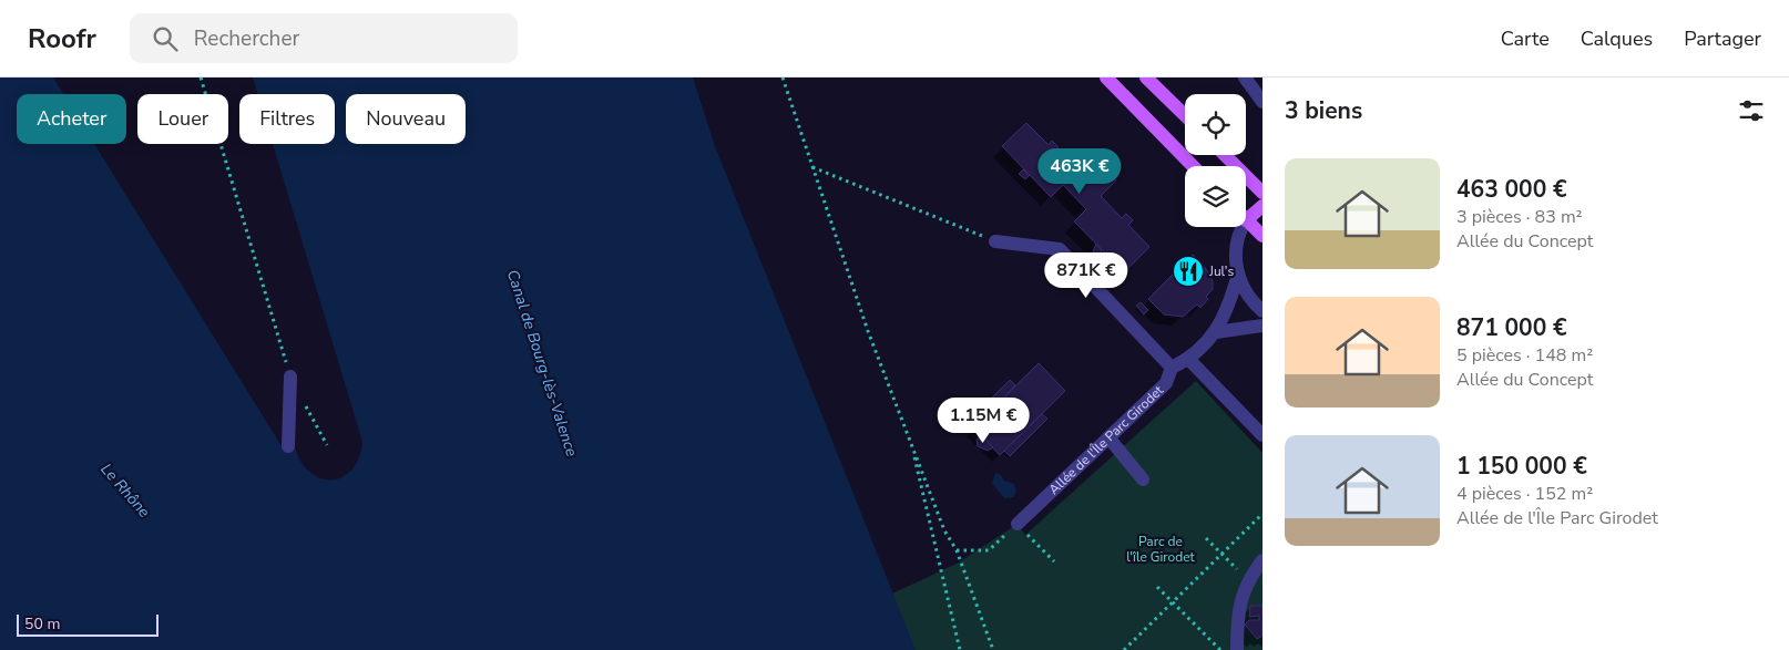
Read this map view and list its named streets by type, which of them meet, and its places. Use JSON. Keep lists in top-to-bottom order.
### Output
{
  "streets": {
    "street": ["Allée de l'Île Parc Girodet"]
  },
  "water": ["Canal de Bourg-lès-Valence", "Le Rhône"],
  "parks": ["Parc de l'île Girodet"],
  "places": {
    "restaurant": ["Jul's"]
  },
  "scale_bar": "50 m",
  "page": {
    "header": "Roofr",
    "search": "Rechercher",
    "nav": ["Carte", "Calques", "Partager"],
    "heading": "3 biens",
    "chip": [
      "Acheter",
      "Louer",
      "Filtres",
      "Nouveau"
    ],
    "list": [
      {
        "name": "463 000 €",
        "note": "3 pièces · 83 m² · Allée du Concept"
      },
      {
        "name": "871 000 €",
        "note": "5 pièces · 148 m² · Allée du Concept"
      },
      {
        "name": "1 150 000 €",
        "note": "4 pièces · 152 m² · Allée de l'Île Parc Girodet"
      }
    ],
    "price": ["463K €", "871K €", "1.15M €"],
    "scale": "50 m"
  }
}
